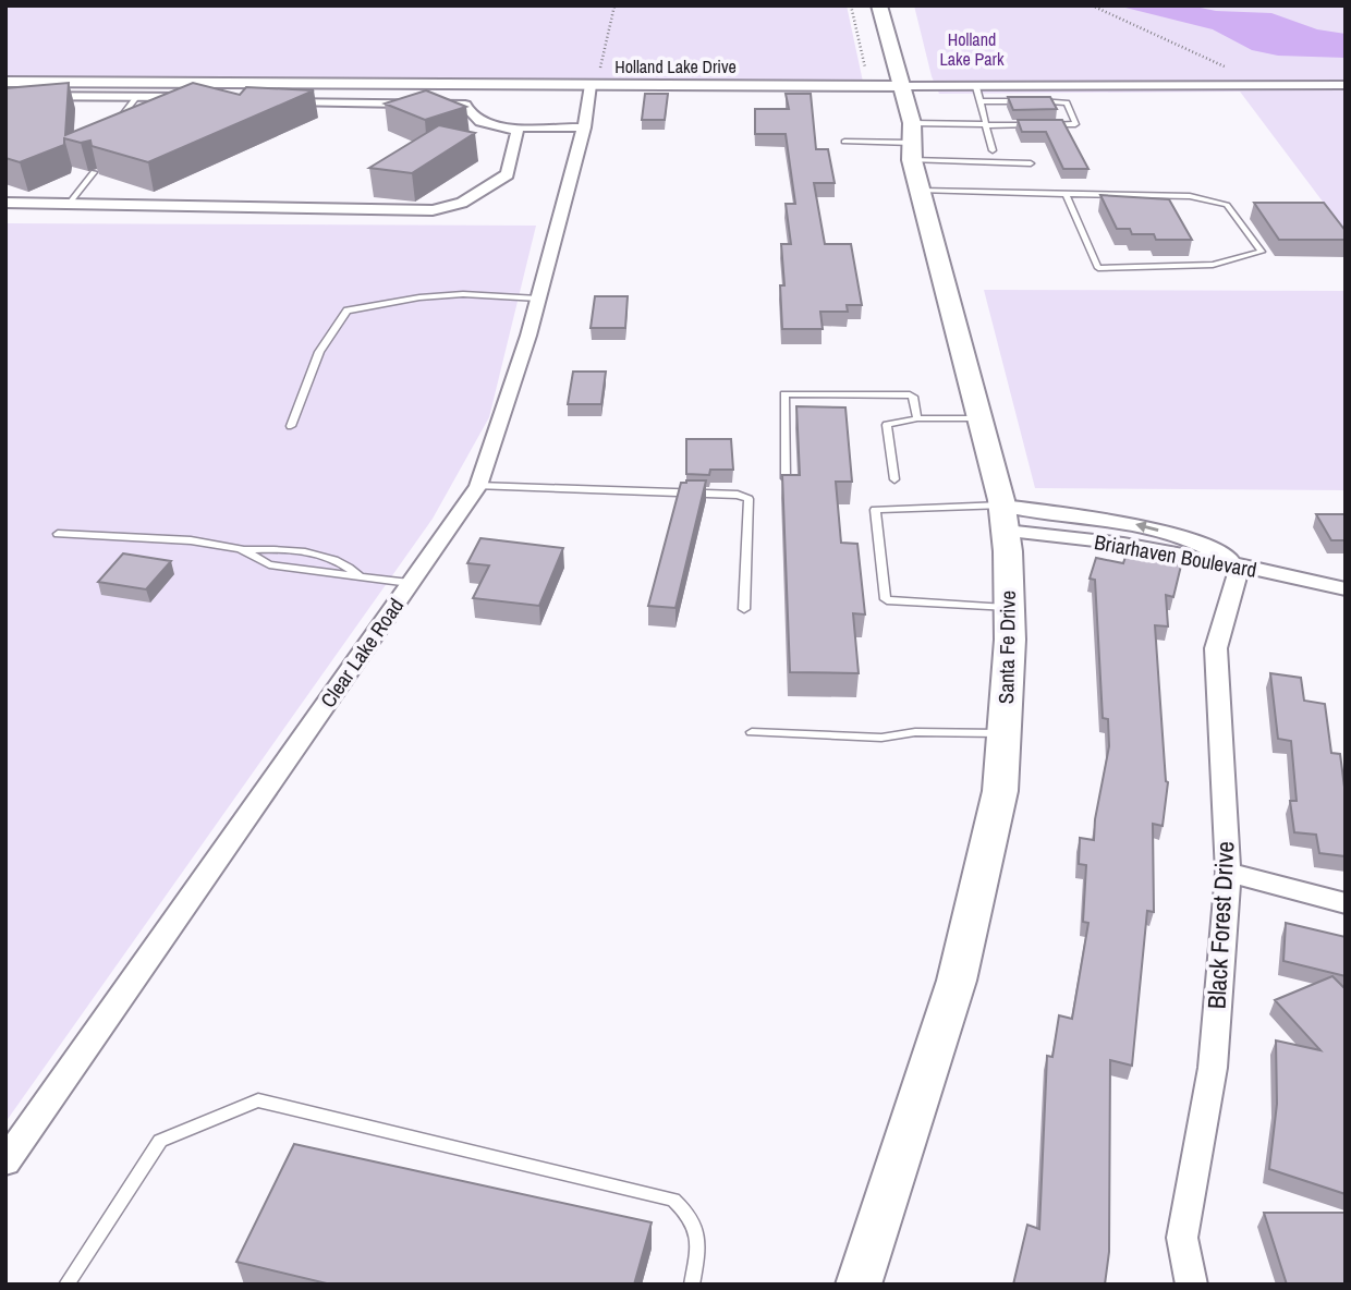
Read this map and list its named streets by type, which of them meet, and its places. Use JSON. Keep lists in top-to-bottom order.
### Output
{
  "streets": {
    "main road": ["Santa Fe Drive"],
    "street": [
      "Holland Lake Drive",
      "Briarhaven Boulevard",
      "Clear Lake Road",
      "Black Forest Drive"
    ]
  },
  "crossings": [
    ["Holland Lake Drive", "Santa Fe Drive"],
    ["Holland Lake Drive", "Clear Lake Road"],
    ["Briarhaven Boulevard", "Santa Fe Drive"],
    ["Briarhaven Boulevard", "Black Forest Drive"]
  ],
  "parks": ["Holland Lake Park"]
}
